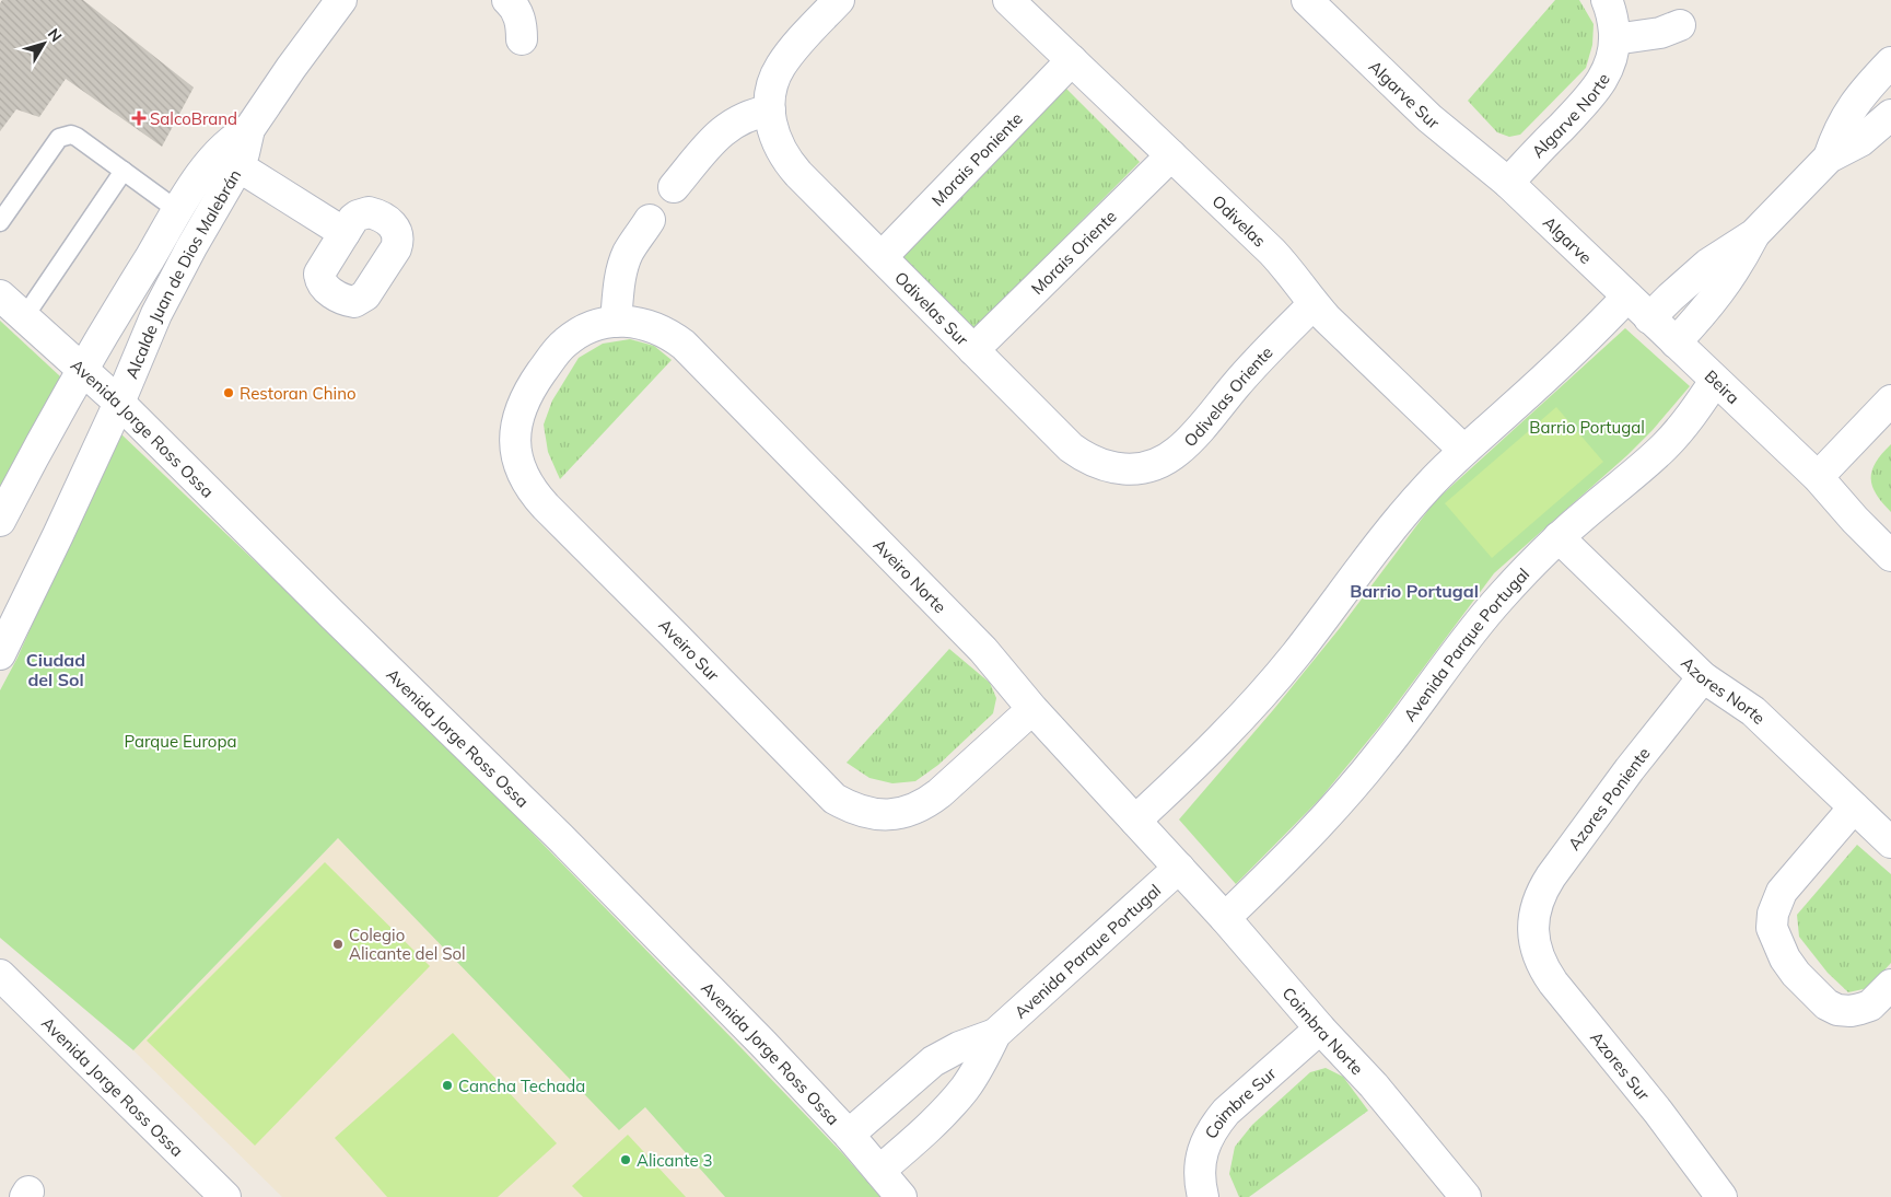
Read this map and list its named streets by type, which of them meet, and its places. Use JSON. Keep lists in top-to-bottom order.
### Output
{
  "streets": {
    "street": [
      "Algarve Sur",
      "Algarve Norte",
      "Morais Poniente",
      "Odivelas",
      "Algarve",
      "Morais Oriente",
      "Alcalde Juan de Dios Malebrán",
      "Odivelas Sur",
      "Beira",
      "Odivelas Oriente",
      "Avenida Jorge Ross Ossa",
      "Aveiro Norte",
      "Avenida Parque Portugal",
      "Aveiro Sur",
      "Azores Norte",
      "Azores Poniente",
      "Coimbra Norte",
      "Azores Sur",
      "Coimbre Sur"
    ]
  },
  "crossings": [
    ["Algarve Sur", "Algarve Norte"],
    ["Algarve Sur", "Algarve"],
    ["Algarve Norte", "Algarve"],
    ["Morais Poniente", "Odivelas"],
    ["Morais Poniente", "Odivelas Sur"],
    ["Odivelas", "Morais Oriente"],
    ["Odivelas", "Odivelas Oriente"],
    ["Algarve", "Beira"],
    ["Morais Oriente", "Odivelas Sur"],
    ["Alcalde Juan de Dios Malebrán", "Avenida Jorge Ross Ossa"],
    ["Odivelas Sur", "Odivelas Oriente"],
    ["Beira", "Avenida Parque Portugal"],
    ["Avenida Jorge Ross Ossa", "Avenida Parque Portugal"],
    ["Aveiro Norte", "Avenida Parque Portugal"],
    ["Aveiro Norte", "Aveiro Sur"],
    ["Aveiro Norte", "Coimbra Norte"],
    ["Avenida Parque Portugal", "Azores Norte"],
    ["Avenida Parque Portugal", "Coimbra Norte"],
    ["Azores Norte", "Azores Poniente"],
    ["Azores Poniente", "Azores Sur"],
    ["Coimbra Norte", "Coimbre Sur"]
  ],
  "districts": ["Barrio Portugal", "Ciudad del Sol"],
  "parks": ["Barrio Portugal", "Parque Europa"],
  "places": {
    "health": ["SalcoBrand"],
    "other": [
      "Restoran Chino",
      "Colegio Alicante del Sol",
      "Cancha Techada",
      "Alicante 3"
    ]
  },
  "north": "top right"
}
